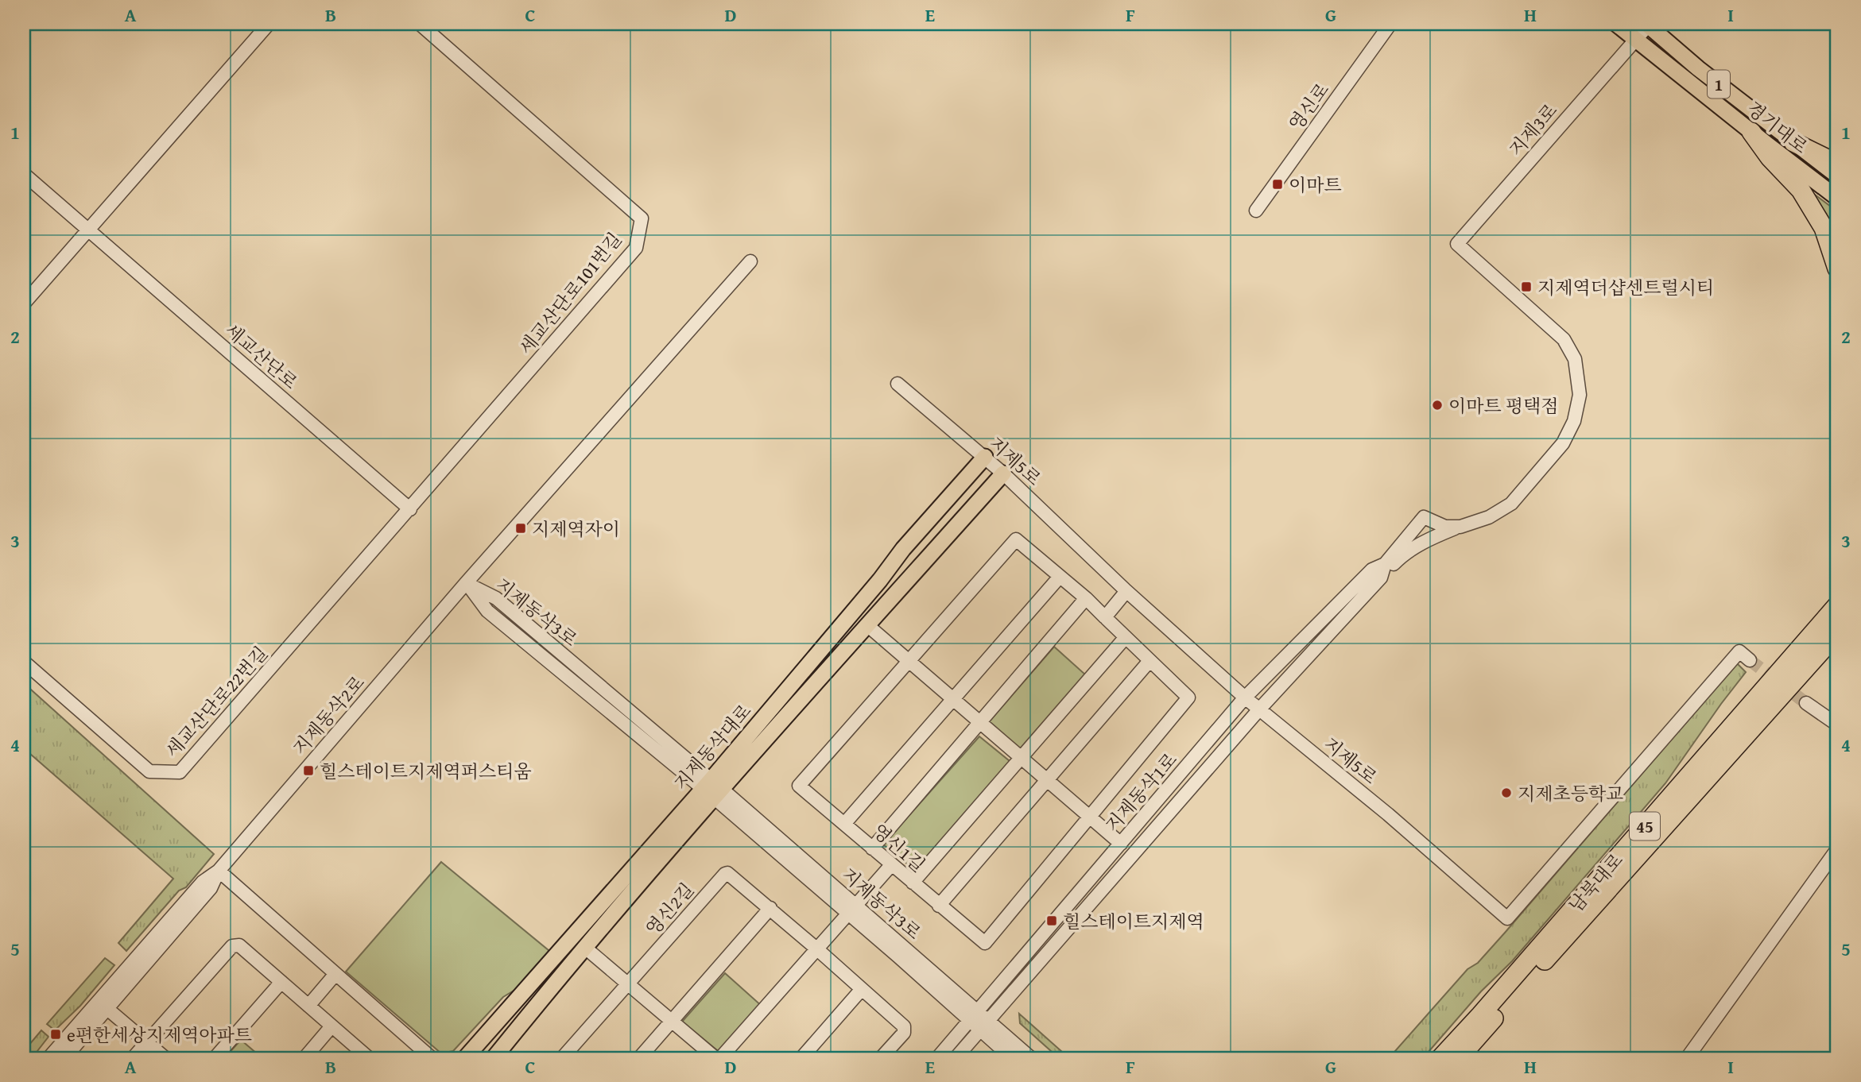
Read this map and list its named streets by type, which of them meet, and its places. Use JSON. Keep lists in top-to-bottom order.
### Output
{
  "streets": {
    "highway": ["45", "남북대로"],
    "main road": ["1", "경기대로", "지제동삭대로"],
    "street": [
      "영신로",
      "지제3로",
      "세교산단로101번길",
      "세교산단로",
      "지제5로",
      "지제동삭3로",
      "세교산단로22번길",
      "지제동삭2로",
      "지제동삭1로",
      "영신1길",
      "영신2길"
    ]
  },
  "crossings": [
    ["경기대로", "지제3로"],
    ["지제3로", "지제동삭1로"],
    ["세교산단로101번길", "세교산단로"],
    ["세교산단로101번길", "세교산단로22번길"],
    ["세교산단로", "세교산단로22번길"],
    ["지제5로", "지제동삭대로"],
    ["지제5로", "지제동삭1로"],
    ["지제동삭3로", "지제동삭2로"],
    ["지제동삭3로", "지제동삭대로"],
    ["지제동삭3로", "지제동삭1로"]
  ],
  "places": {
    "transit": [
      "이마트",
      "지제역더샵센트럴시티",
      "지제역자이",
      "힐스테이트지제역퍼스티움",
      "힐스테이트지제역",
      "e편한세상지제역아파트"
    ],
    "other": ["이마트 평택점", "지제초등학교"]
  },
  "grid": {
    "columns": [
      "A",
      "B",
      "C",
      "D",
      "E",
      "F",
      "G",
      "H",
      "I"
    ],
    "rows": [
      "1",
      "2",
      "3",
      "4",
      "5"
    ]
  }
}
